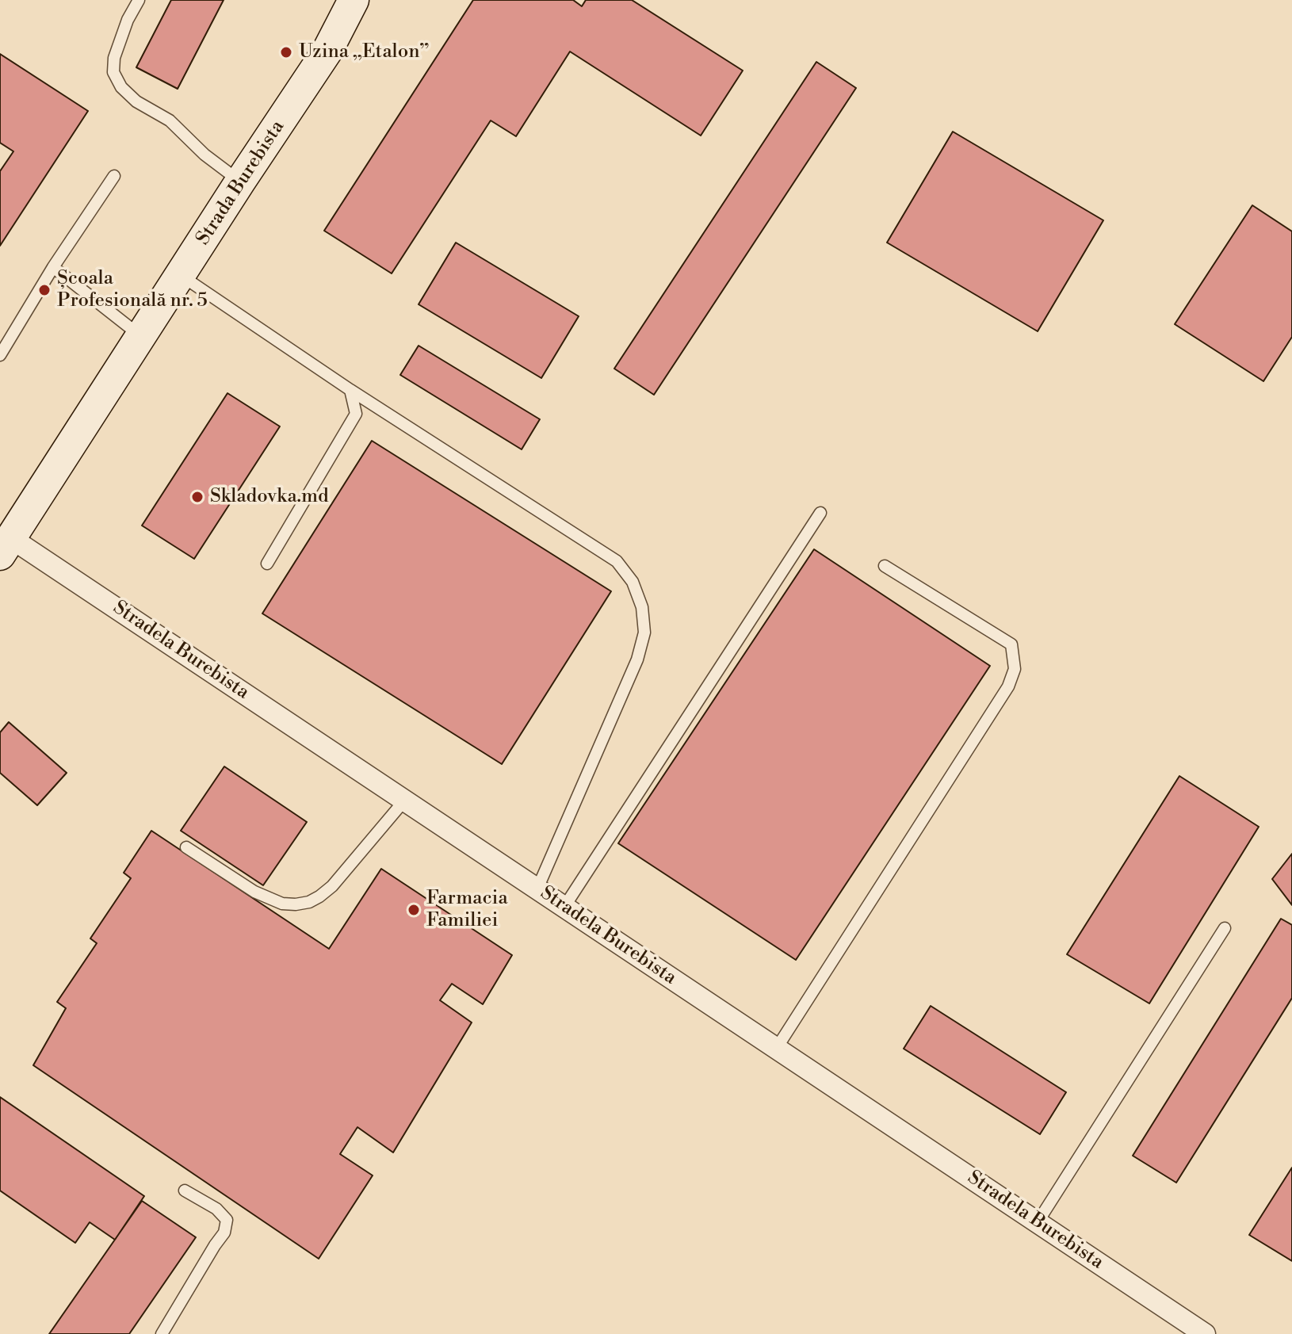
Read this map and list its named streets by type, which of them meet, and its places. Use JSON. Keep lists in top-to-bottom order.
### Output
{
  "streets": {
    "main road": ["Strada Burebista"],
    "street": ["Stradela Burebista"]
  },
  "crossings": [
    ["Strada Burebista", "Stradela Burebista"]
  ],
  "places": [
    "Uzina „Etalon”",
    "Școala Profesională nr. 5",
    "Skladovka.md",
    "Farmacia Familiei"
  ]
}
